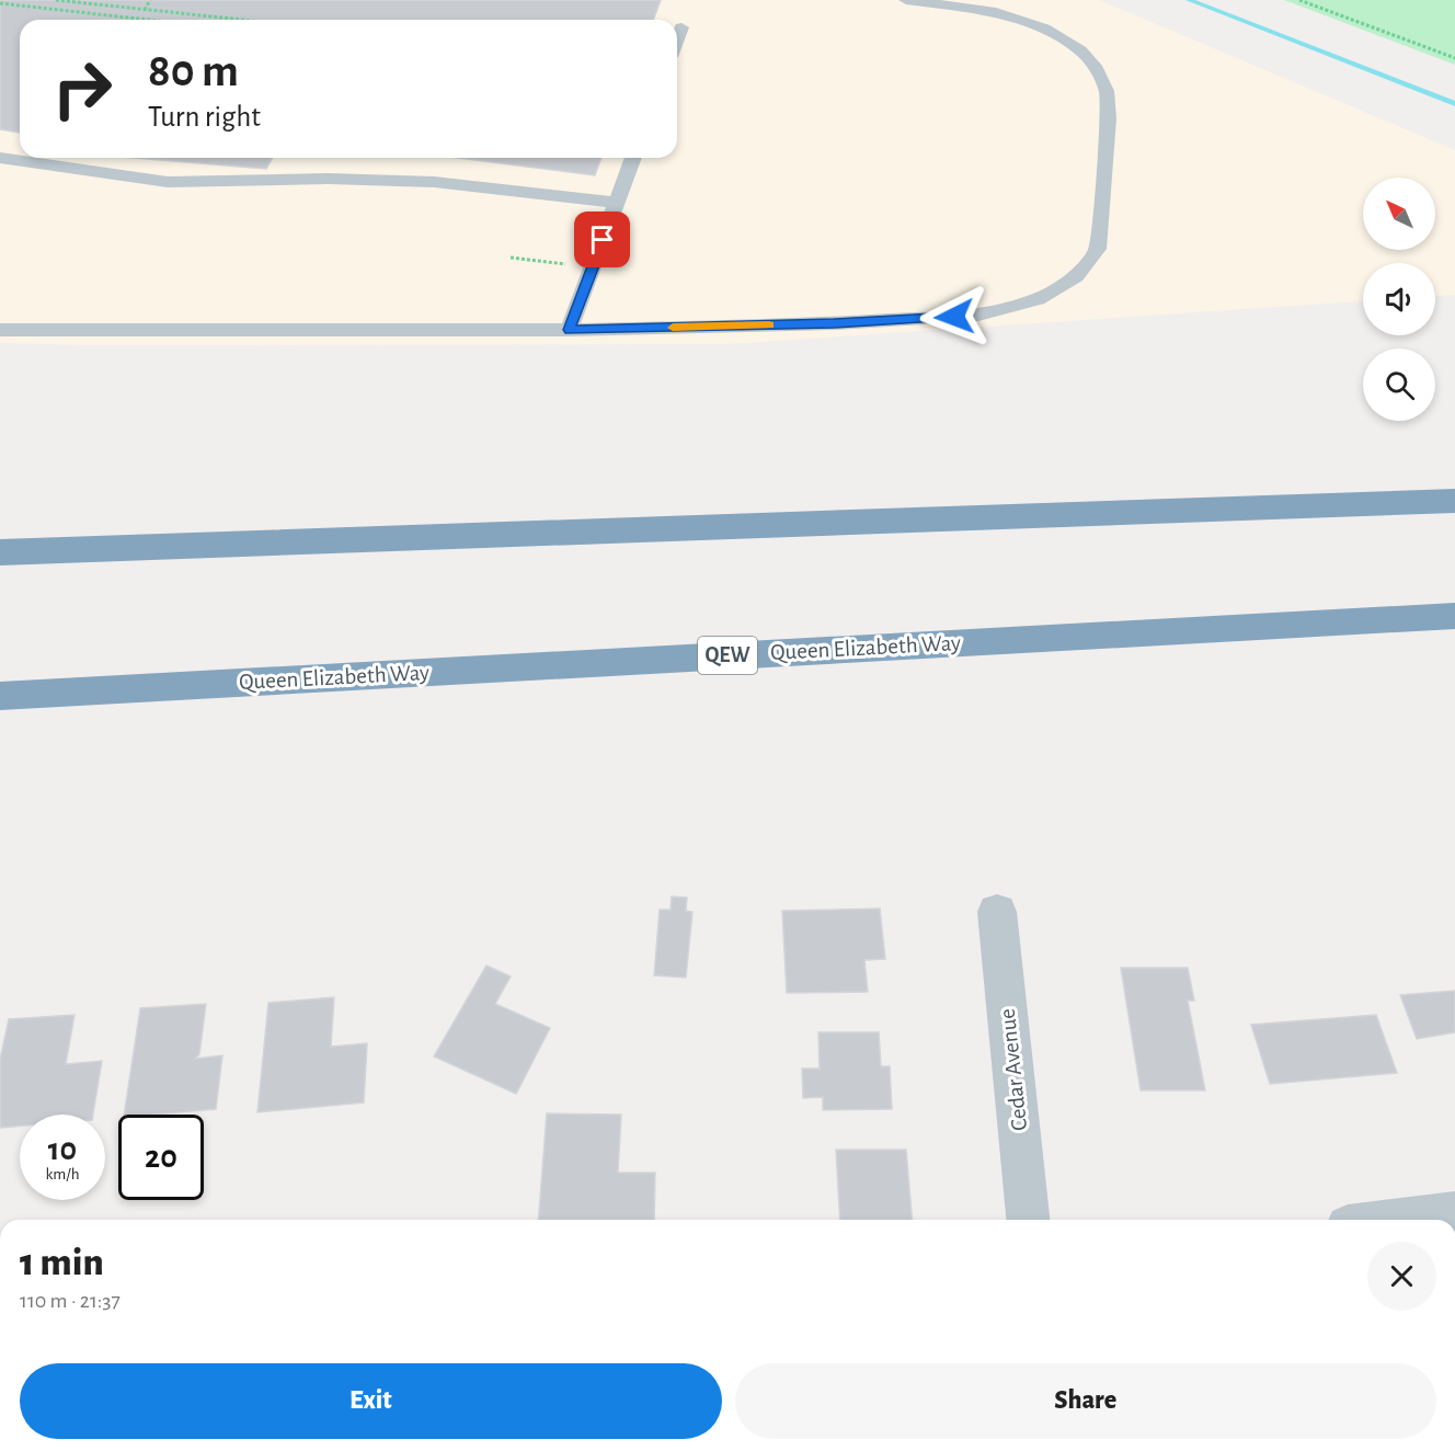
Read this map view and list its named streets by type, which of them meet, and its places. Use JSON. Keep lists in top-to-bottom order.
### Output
{
  "streets": {
    "highway": ["Queen Elizabeth Way", "QEW"],
    "street": ["Cedar Avenue"]
  },
  "north": "top left",
  "page": {
    "turn": ["80 m", "Turn right"],
    "speed": "10 km/h",
    "limit": "20",
    "heading": ["1 min", "110 m · 21:37"],
    "buttons": ["Exit", "Share"]
  }
}
